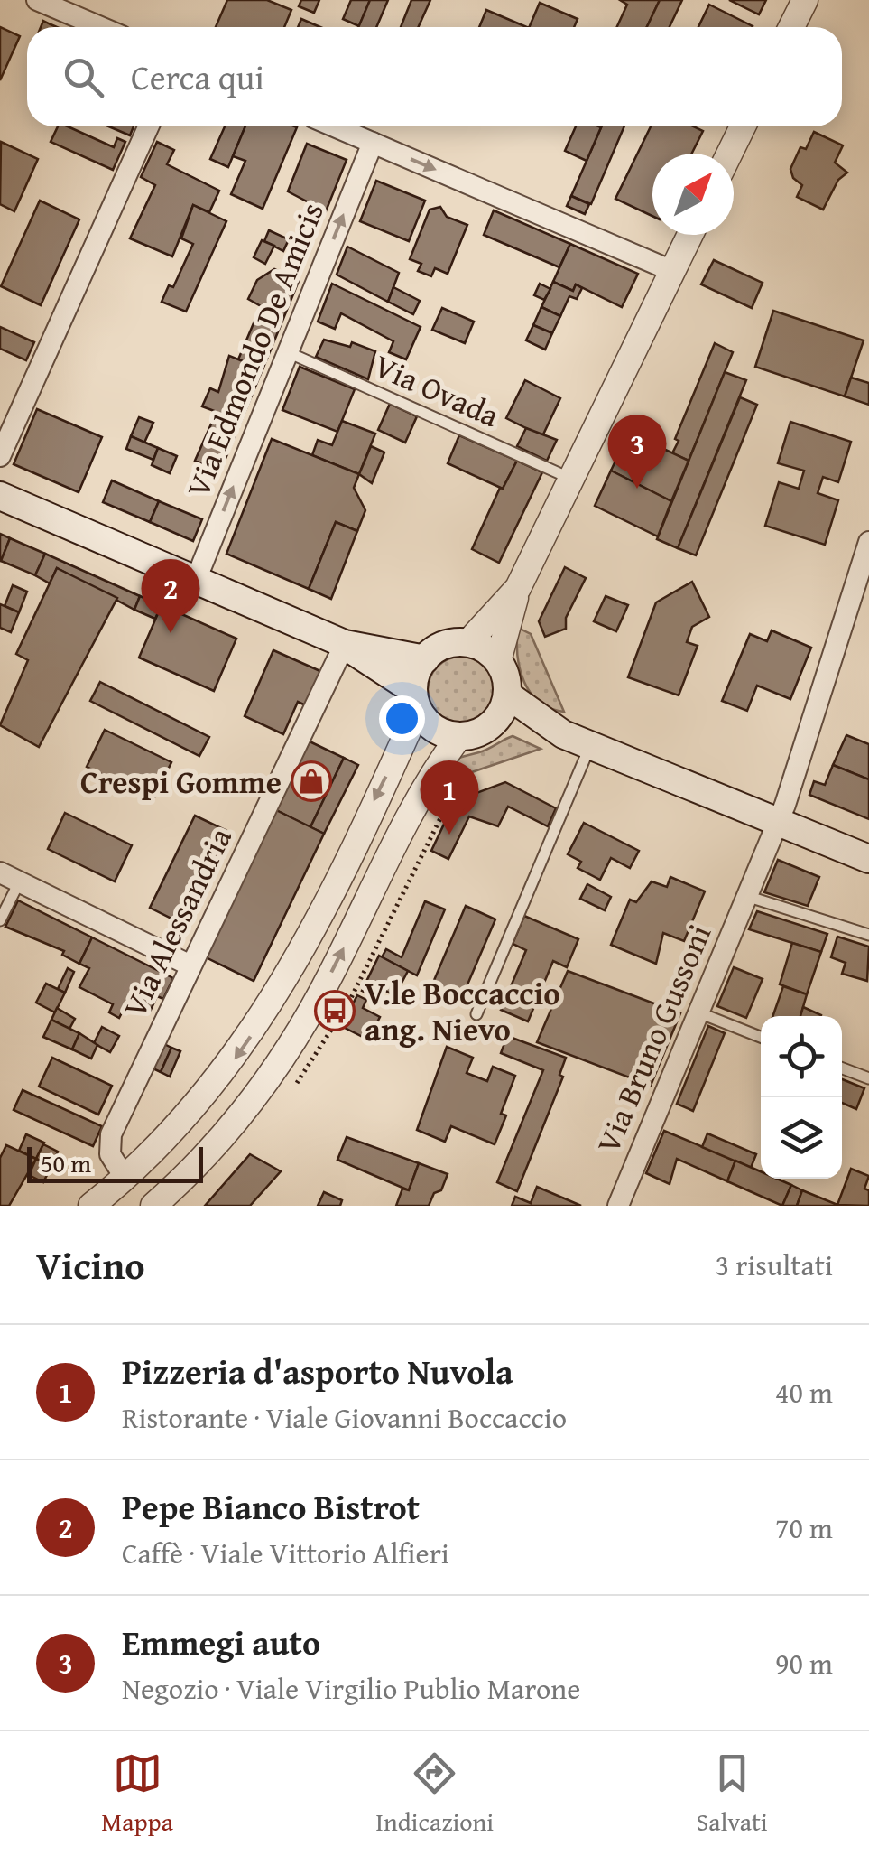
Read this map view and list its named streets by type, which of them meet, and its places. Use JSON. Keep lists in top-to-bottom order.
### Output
{
  "streets": {
    "street": ["Via Edmondo De Amicis", "Via Alessandria", "Via Bruno Gussoni"],
    "lane": ["Via Ovada"]
  },
  "crossings": [
    ["Via Edmondo De Amicis", "Via Ovada"]
  ],
  "one_way": ["Via Edmondo De Amicis"],
  "places": {
    "shop": ["Crespi Gomme"],
    "bus stop": ["V.le Boccaccio ang. Nievo"]
  },
  "scale_bar": "50 m",
  "north": "top right",
  "page": {
    "search": "Cerca qui",
    "pins": ["3", "2", "1"],
    "scale": "50 m",
    "heading": ["Vicino", "3 risultati"],
    "list": [
      {
        "mark": "1",
        "name": "Pizzeria d'asporto Nuvola",
        "note": "Ristorante · Viale Giovanni Boccaccio",
        "value": "40 m"
      },
      {
        "mark": "2",
        "name": "Pepe Bianco Bistrot",
        "note": "Caffè · Viale Vittorio Alfieri",
        "value": "70 m"
      },
      {
        "mark": "3",
        "name": "Emmegi auto",
        "note": "Negozio · Viale Virgilio Publio Marone",
        "value": "90 m"
      }
    ],
    "nav": ["Mappa", "Indicazioni", "Salvati"]
  }
}
